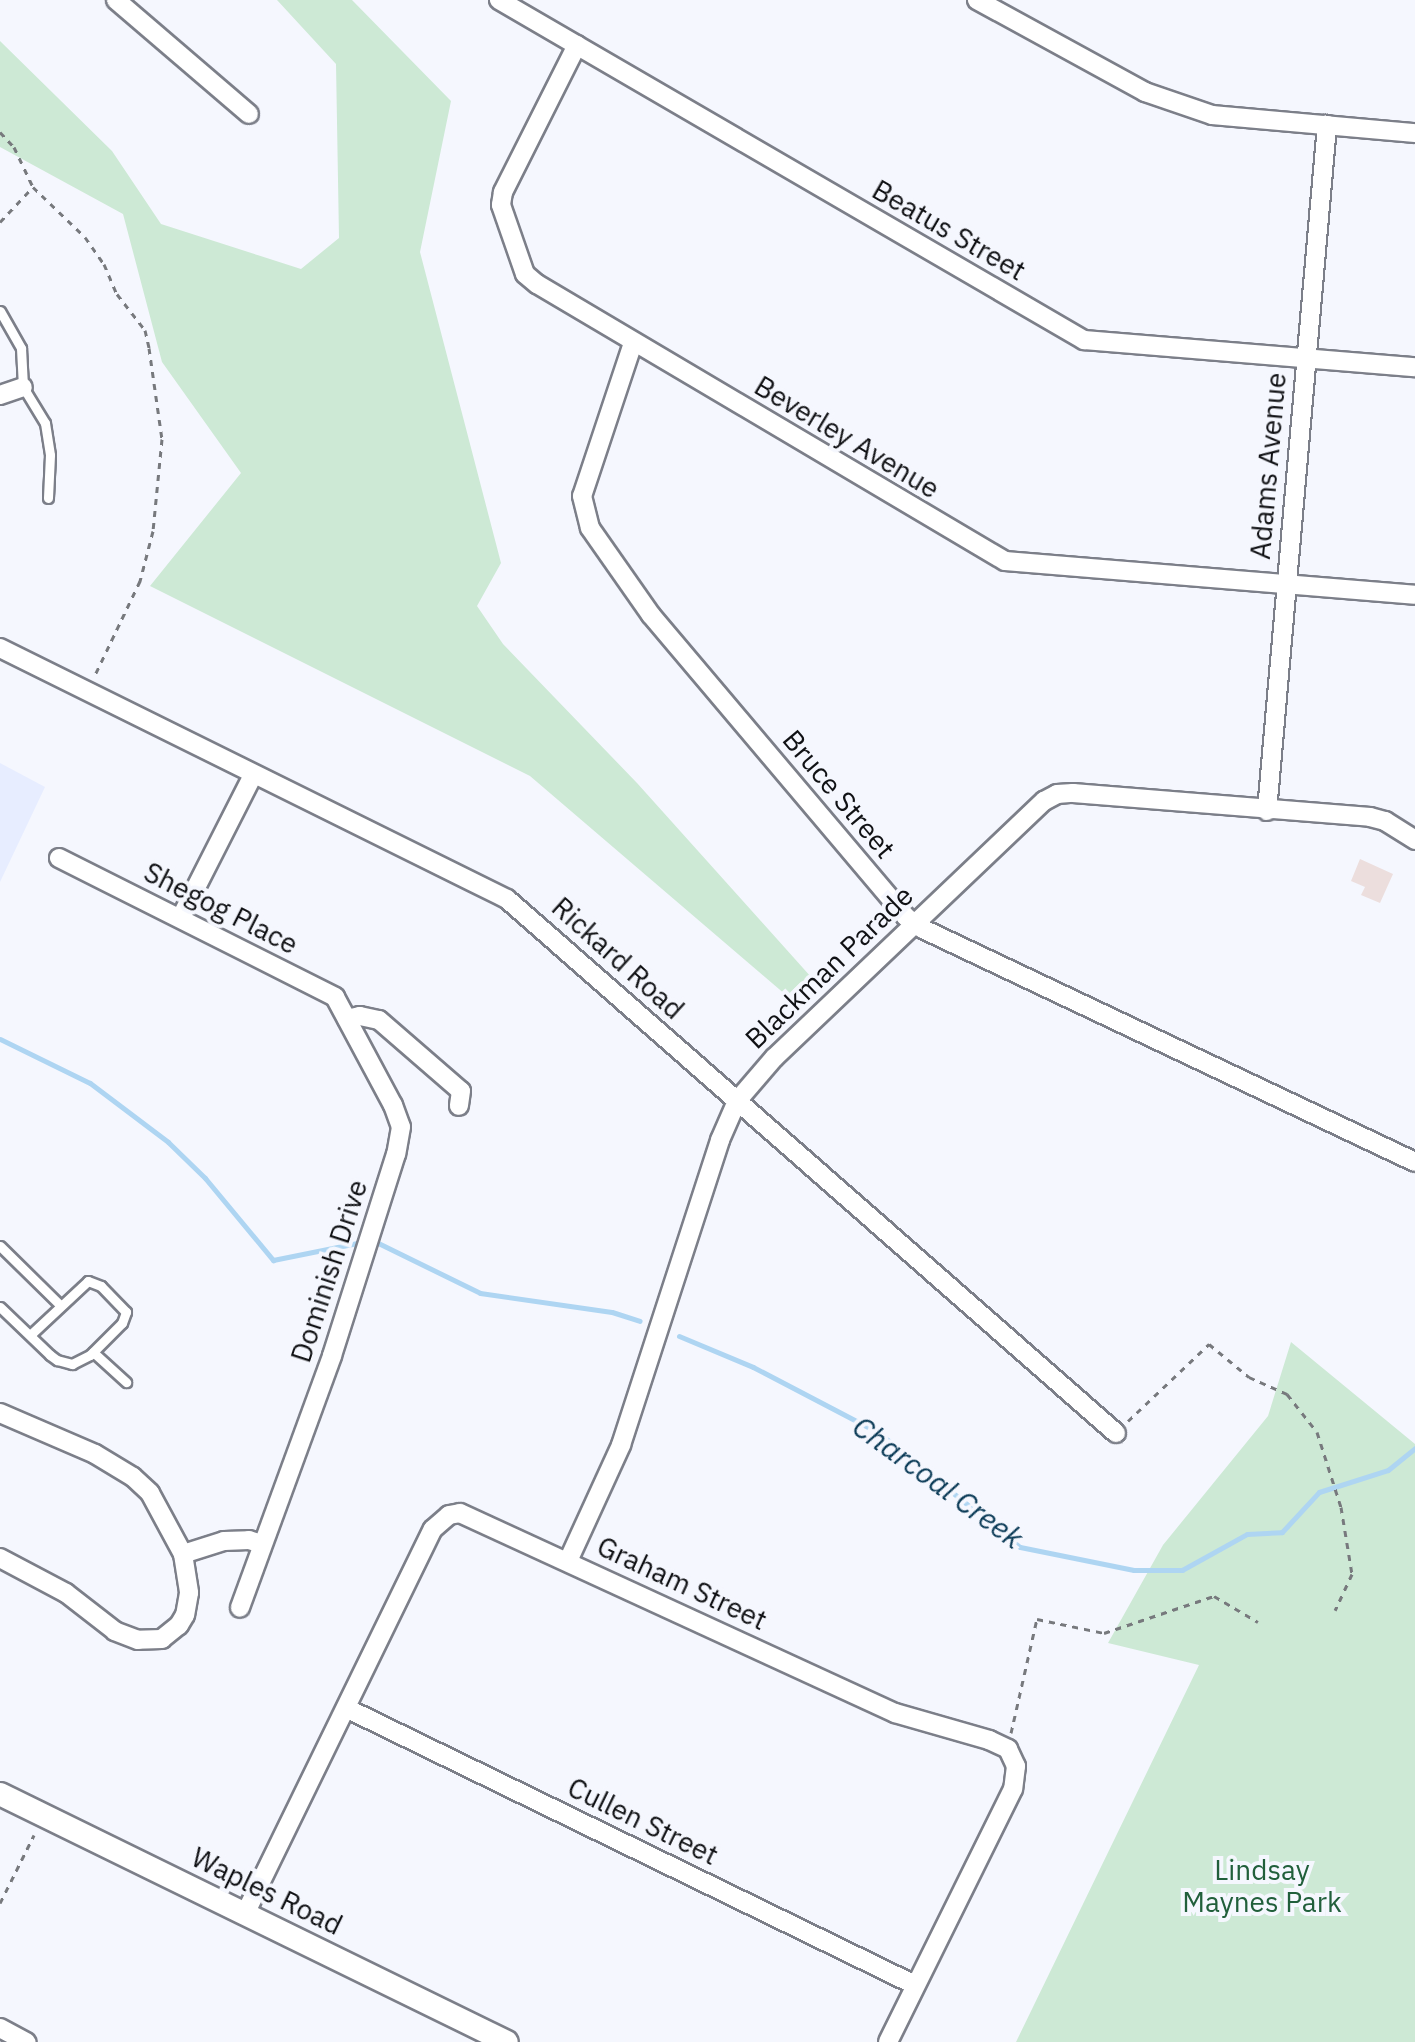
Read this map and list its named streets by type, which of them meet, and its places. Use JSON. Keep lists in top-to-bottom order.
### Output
{
  "streets": {
    "street": [
      "Beatus Street",
      "Beverley Avenue",
      "Adams Avenue",
      "Bruce Street",
      "Shegog Place",
      "Rickard Road",
      "Blackman Parade",
      "Dominish Drive",
      "Graham Street",
      "Cullen Street",
      "Waples Road"
    ]
  },
  "crossings": [
    ["Beatus Street", "Beverley Avenue"],
    ["Beatus Street", "Adams Avenue"],
    ["Beverley Avenue", "Adams Avenue"],
    ["Beverley Avenue", "Bruce Street"],
    ["Adams Avenue", "Blackman Parade"],
    ["Bruce Street", "Blackman Parade"],
    ["Shegog Place", "Dominish Drive"],
    ["Rickard Road", "Blackman Parade"],
    ["Blackman Parade", "Graham Street"],
    ["Graham Street", "Cullen Street"],
    ["Graham Street", "Waples Road"]
  ],
  "water": ["Charcoal Creek"],
  "parks": ["Lindsay Maynes Park"]
}
